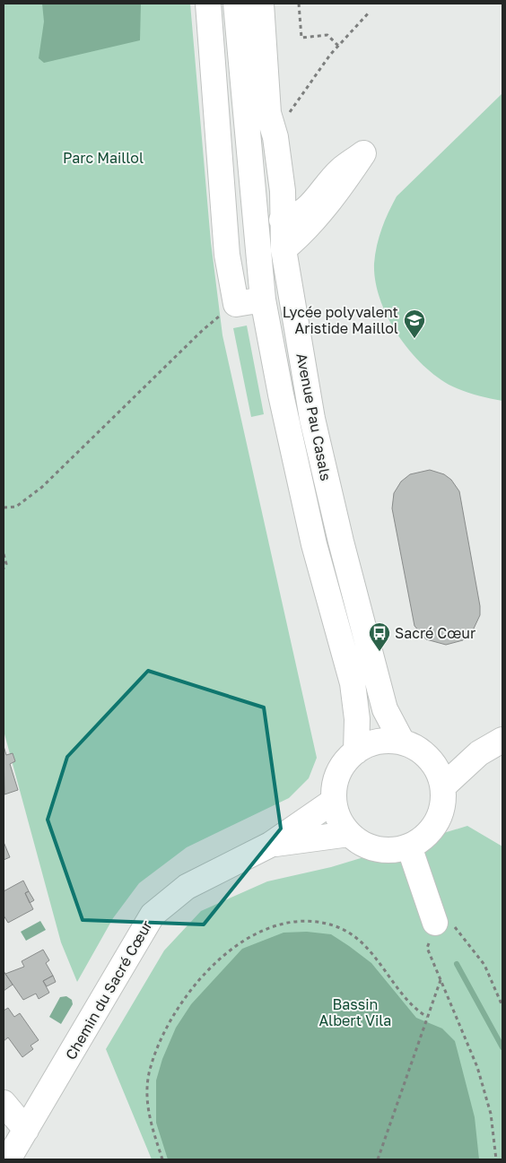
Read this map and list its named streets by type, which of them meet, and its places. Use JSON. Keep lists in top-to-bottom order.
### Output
{
  "streets": {
    "street": ["Avenue Pau Casals", "Chemin du Sacré Cœur"]
  },
  "crossings": [
    ["Avenue Pau Casals", "Chemin du Sacré Cœur"]
  ],
  "parks": ["Parc Maillol", "Bassin Albert Vila"],
  "places": {
    "school or university": ["Lycée polyvalent Aristide Maillol"],
    "bus stop": ["Sacré Cœur"]
  }
}
